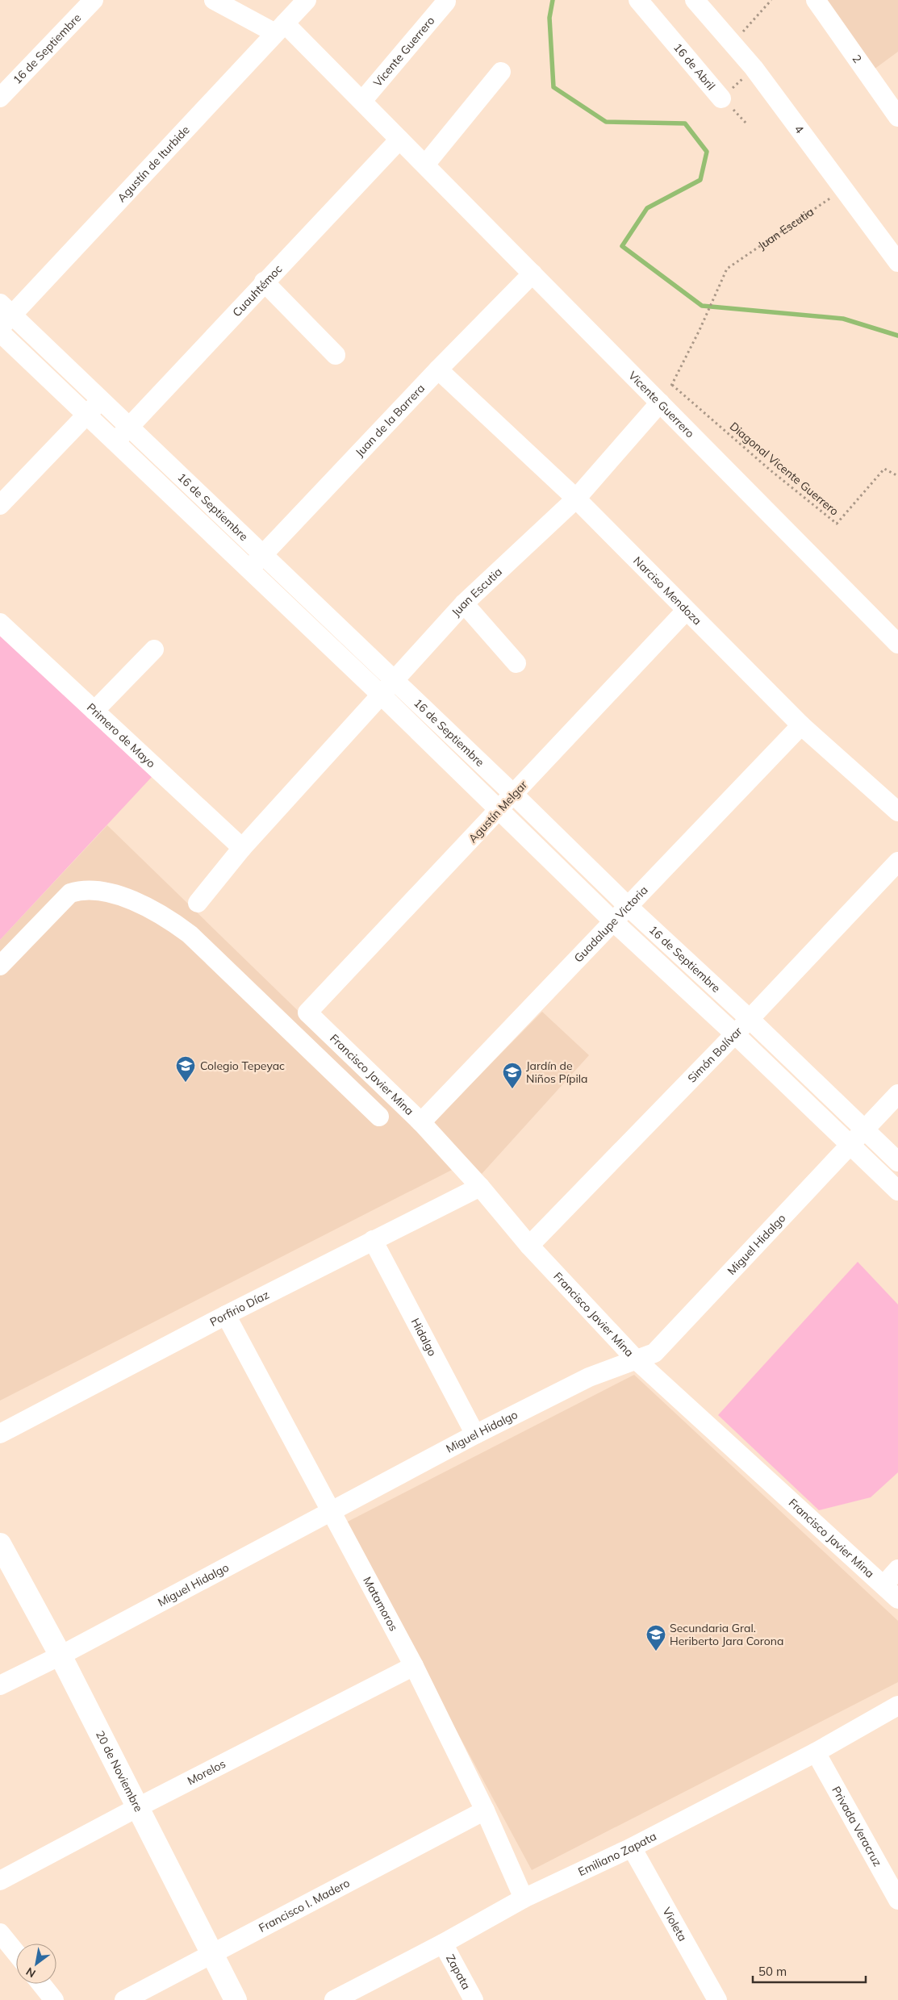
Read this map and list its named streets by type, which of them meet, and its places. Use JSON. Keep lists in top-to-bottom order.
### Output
{
  "streets": {
    "main road": ["20 de Noviembre"],
    "street": [
      "16 de Septiembre",
      "Vicente Guerrero",
      "2",
      "16 de Abril",
      "4",
      "Agustín de Iturbide",
      "Juan Escutia",
      "Cuauhtémoc",
      "Juan de la Barrera",
      "Narciso Mendoza",
      "Primero de Mayo",
      "Agustín Melgar",
      "Guadalupe Victoria",
      "Simón Bolívar",
      "Francisco Javier Mina",
      "Miguel Hidalgo",
      "Porfirio Díaz",
      "Hidalgo",
      "Matamoros",
      "Morelos",
      "Privada Veracruz",
      "Emiliano Zapata",
      "Francisco I. Madero",
      "Violeta",
      "Zapata"
    ],
    "path": ["Diagonal Vicente Guerrero"]
  },
  "crossings": [
    ["16 de Septiembre", "Agustín de Iturbide"],
    ["16 de Septiembre", "Juan Escutia"],
    ["16 de Septiembre", "Cuauhtémoc"],
    ["16 de Septiembre", "Juan de la Barrera"],
    ["16 de Septiembre", "Agustín Melgar"],
    ["16 de Septiembre", "Guadalupe Victoria"],
    ["16 de Septiembre", "Simón Bolívar"],
    ["16 de Septiembre", "Miguel Hidalgo"],
    ["Vicente Guerrero", "Agustín de Iturbide"],
    ["Vicente Guerrero", "Juan Escutia"],
    ["Vicente Guerrero", "Cuauhtémoc"],
    ["Vicente Guerrero", "Juan de la Barrera"],
    ["16 de Abril", "4"],
    ["4", "Juan Escutia"],
    ["Juan Escutia", "Diagonal Vicente Guerrero"],
    ["Juan Escutia", "Narciso Mendoza"],
    ["Juan Escutia", "Primero de Mayo"],
    ["Juan de la Barrera", "Narciso Mendoza"],
    ["Narciso Mendoza", "Agustín Melgar"],
    ["Narciso Mendoza", "Guadalupe Victoria"],
    ["Agustín Melgar", "Francisco Javier Mina"],
    ["Guadalupe Victoria", "Francisco Javier Mina"],
    ["Simón Bolívar", "Francisco Javier Mina"],
    ["Francisco Javier Mina", "Miguel Hidalgo"],
    ["Francisco Javier Mina", "Porfirio Díaz"],
    ["Miguel Hidalgo", "Hidalgo"],
    ["Miguel Hidalgo", "Matamoros"],
    ["Miguel Hidalgo", "20 de Noviembre"],
    ["Porfirio Díaz", "Hidalgo"],
    ["Porfirio Díaz", "Matamoros"],
    ["Matamoros", "Morelos"],
    ["Matamoros", "Emiliano Zapata"],
    ["Matamoros", "Francisco I. Madero"],
    ["20 de Noviembre", "Morelos"],
    ["20 de Noviembre", "Francisco I. Madero"],
    ["Privada Veracruz", "Emiliano Zapata"],
    ["Emiliano Zapata", "Violeta"],
    ["Emiliano Zapata", "Zapata"]
  ],
  "places": {
    "school or university": ["Colegio Tepeyac", "Jardín de Niños Pípila", "Secundaria Gral. Heriberto Jara Corona"]
  },
  "scale_bar": "50 m",
  "north": "bottom left"
}
